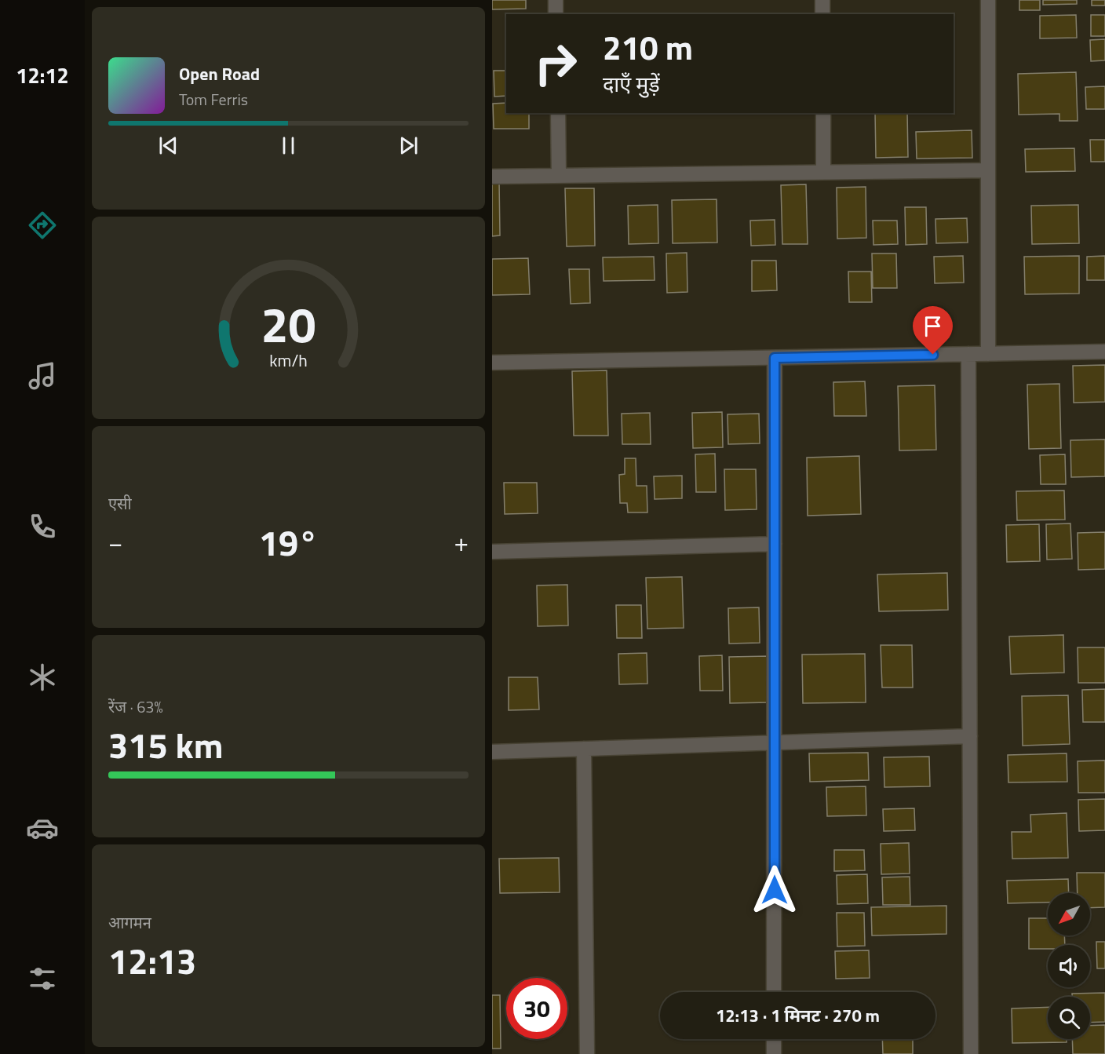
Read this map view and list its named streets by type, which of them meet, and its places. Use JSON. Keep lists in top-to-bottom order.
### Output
{
  "north": "bottom left",
  "page": {
    "tabs": "12:12",
    "turn": ["210 m", "दाएँ मुड़ें"],
    "song": ["Open Road", "Tom Ferris"],
    "tile": [
      "एसी",
      ["रेंज · 63%", "315 km"],
      ["आगमन", "12:13"]
    ],
    "heat": ["−", "19°", "+"],
    "limit": "30",
    "trip": "12:13 · 1 मिनट · 270 m",
    "gauge": ["20", "km/h"]
  }
}
